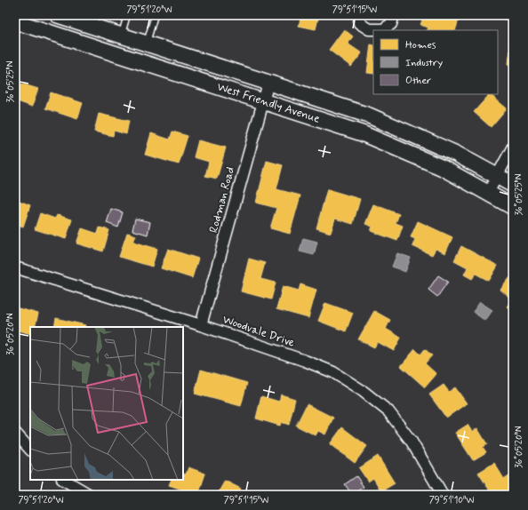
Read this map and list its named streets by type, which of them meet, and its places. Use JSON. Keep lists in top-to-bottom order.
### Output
{
  "streets": {
    "main road": ["West Friendly Avenue"],
    "street": ["Rodman Road", "Woodvale Drive"]
  },
  "crossings": [
    ["West Friendly Avenue", "Rodman Road"],
    ["Rodman Road", "Woodvale Drive"]
  ],
  "legend": ["Homes", "Industry", "Other"],
  "coordinates": [
    "79°51'20\"W",
    "79°51'15\"W",
    "36°05'25\"N",
    "36°05'20\"N",
    "79°51'10\"W"
  ]
}
